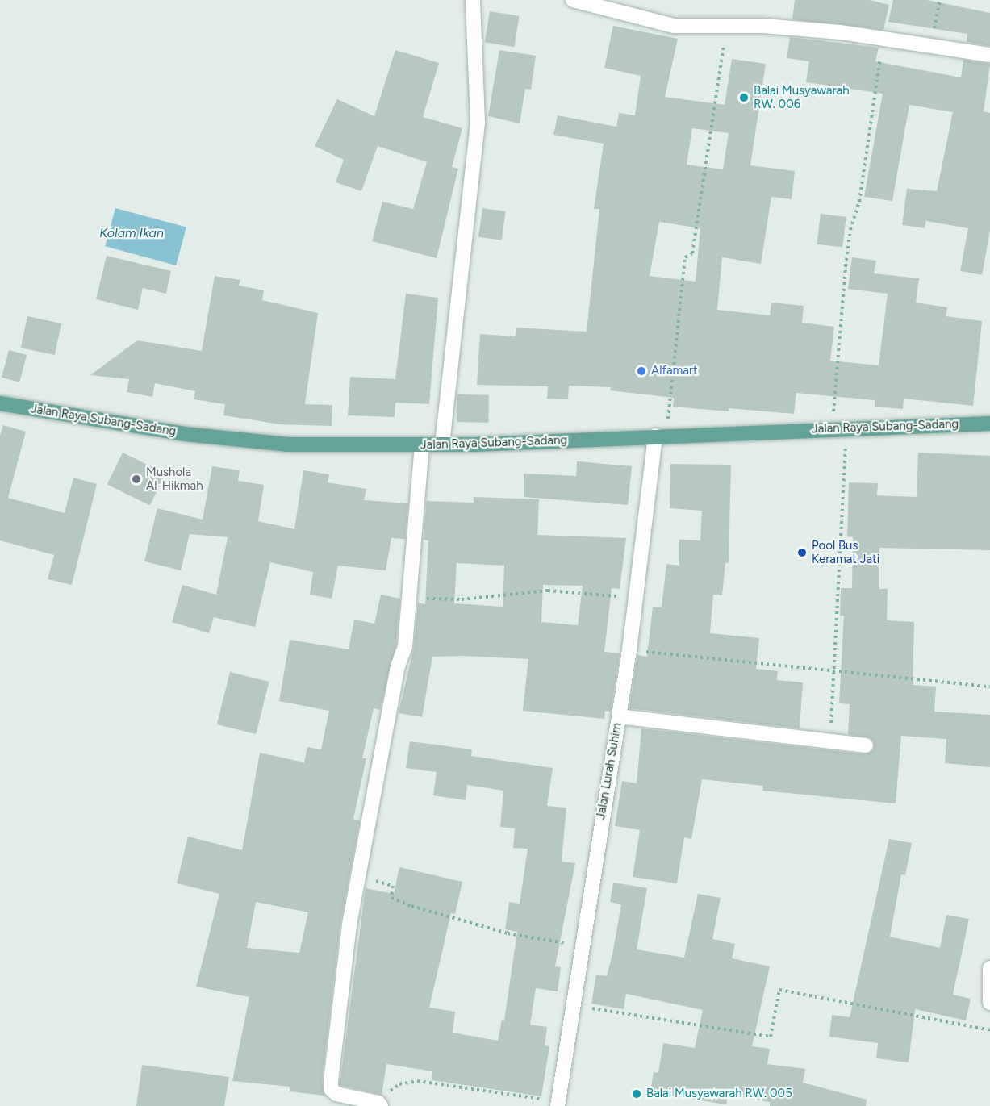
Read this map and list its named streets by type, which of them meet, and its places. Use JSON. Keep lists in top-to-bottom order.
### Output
{
  "streets": {
    "main road": ["Jalan Raya Subang-Sadang"],
    "street": ["Jalan Lurah Suhim"]
  },
  "crossings": [
    ["Jalan Raya Subang-Sadang", "Jalan Lurah Suhim"]
  ],
  "water": ["Kolam Ikan"],
  "places": [
    "Balai Musyawarah RW. 006",
    "Alfamart",
    "Mushola Al-Hikmah",
    "Pool Bus Keramat Jati",
    "Balai Musyawarah RW. 005"
  ]
}
